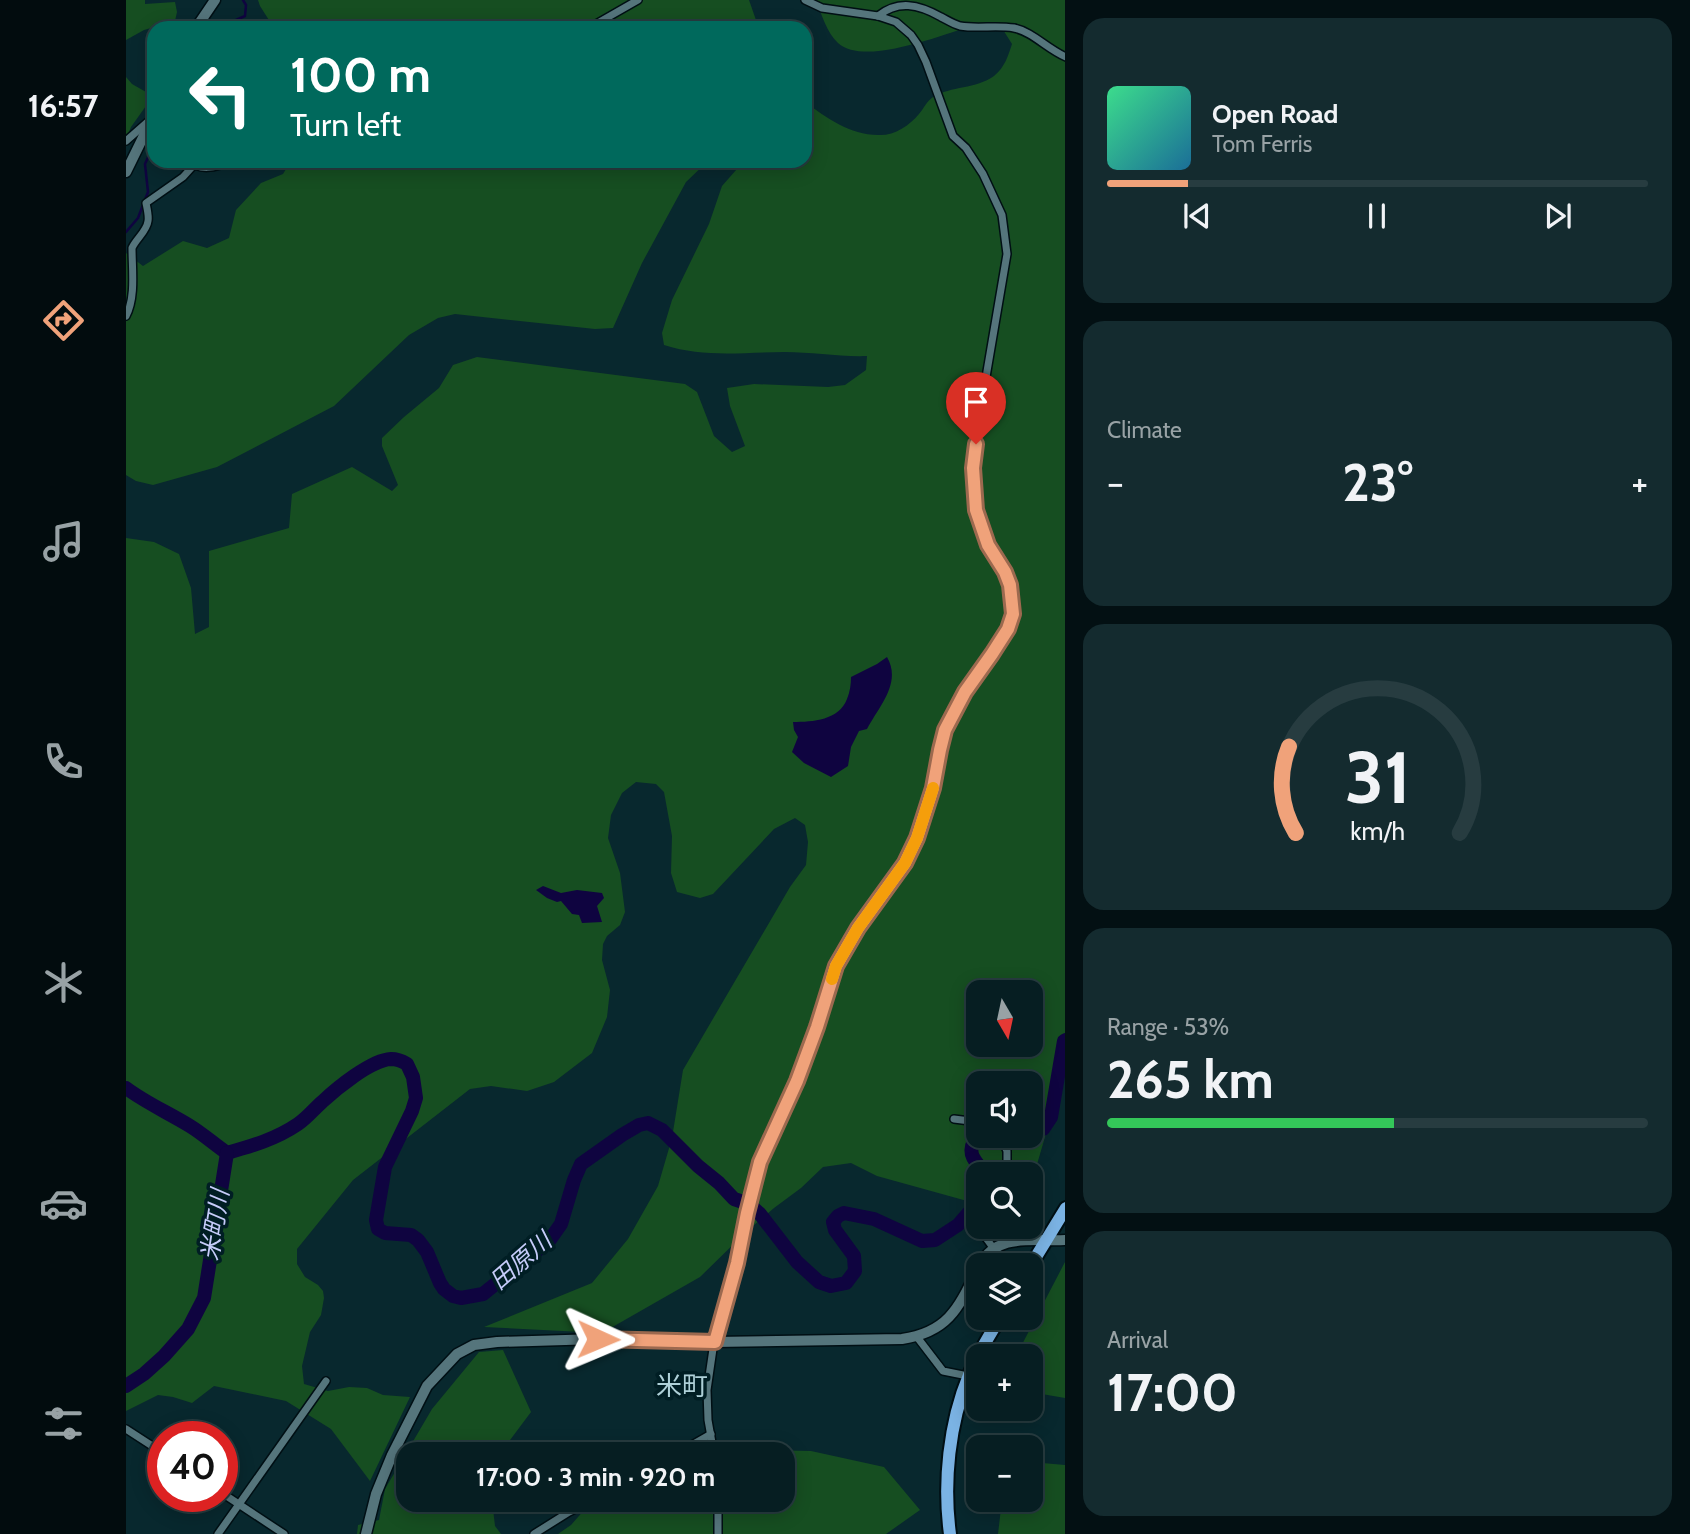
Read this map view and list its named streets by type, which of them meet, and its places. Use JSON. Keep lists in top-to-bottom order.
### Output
{
  "districts": ["米町"],
  "water": ["米町川", "田原川"],
  "north": "bottom",
  "page": {
    "tabs": "16:57",
    "turn": ["100 m", "Turn left"],
    "song": ["Open Road", "Tom Ferris"],
    "tile": [
      "Climate",
      ["Range · 53%", "265 km"],
      ["Arrival", "17:00"]
    ],
    "heat": ["−", "23°", "+"],
    "map_buttons": ["+", "−"],
    "limit": "40",
    "trip": "17:00 · 3 min · 920 m",
    "gauge": ["31", "km/h"]
  }
}
